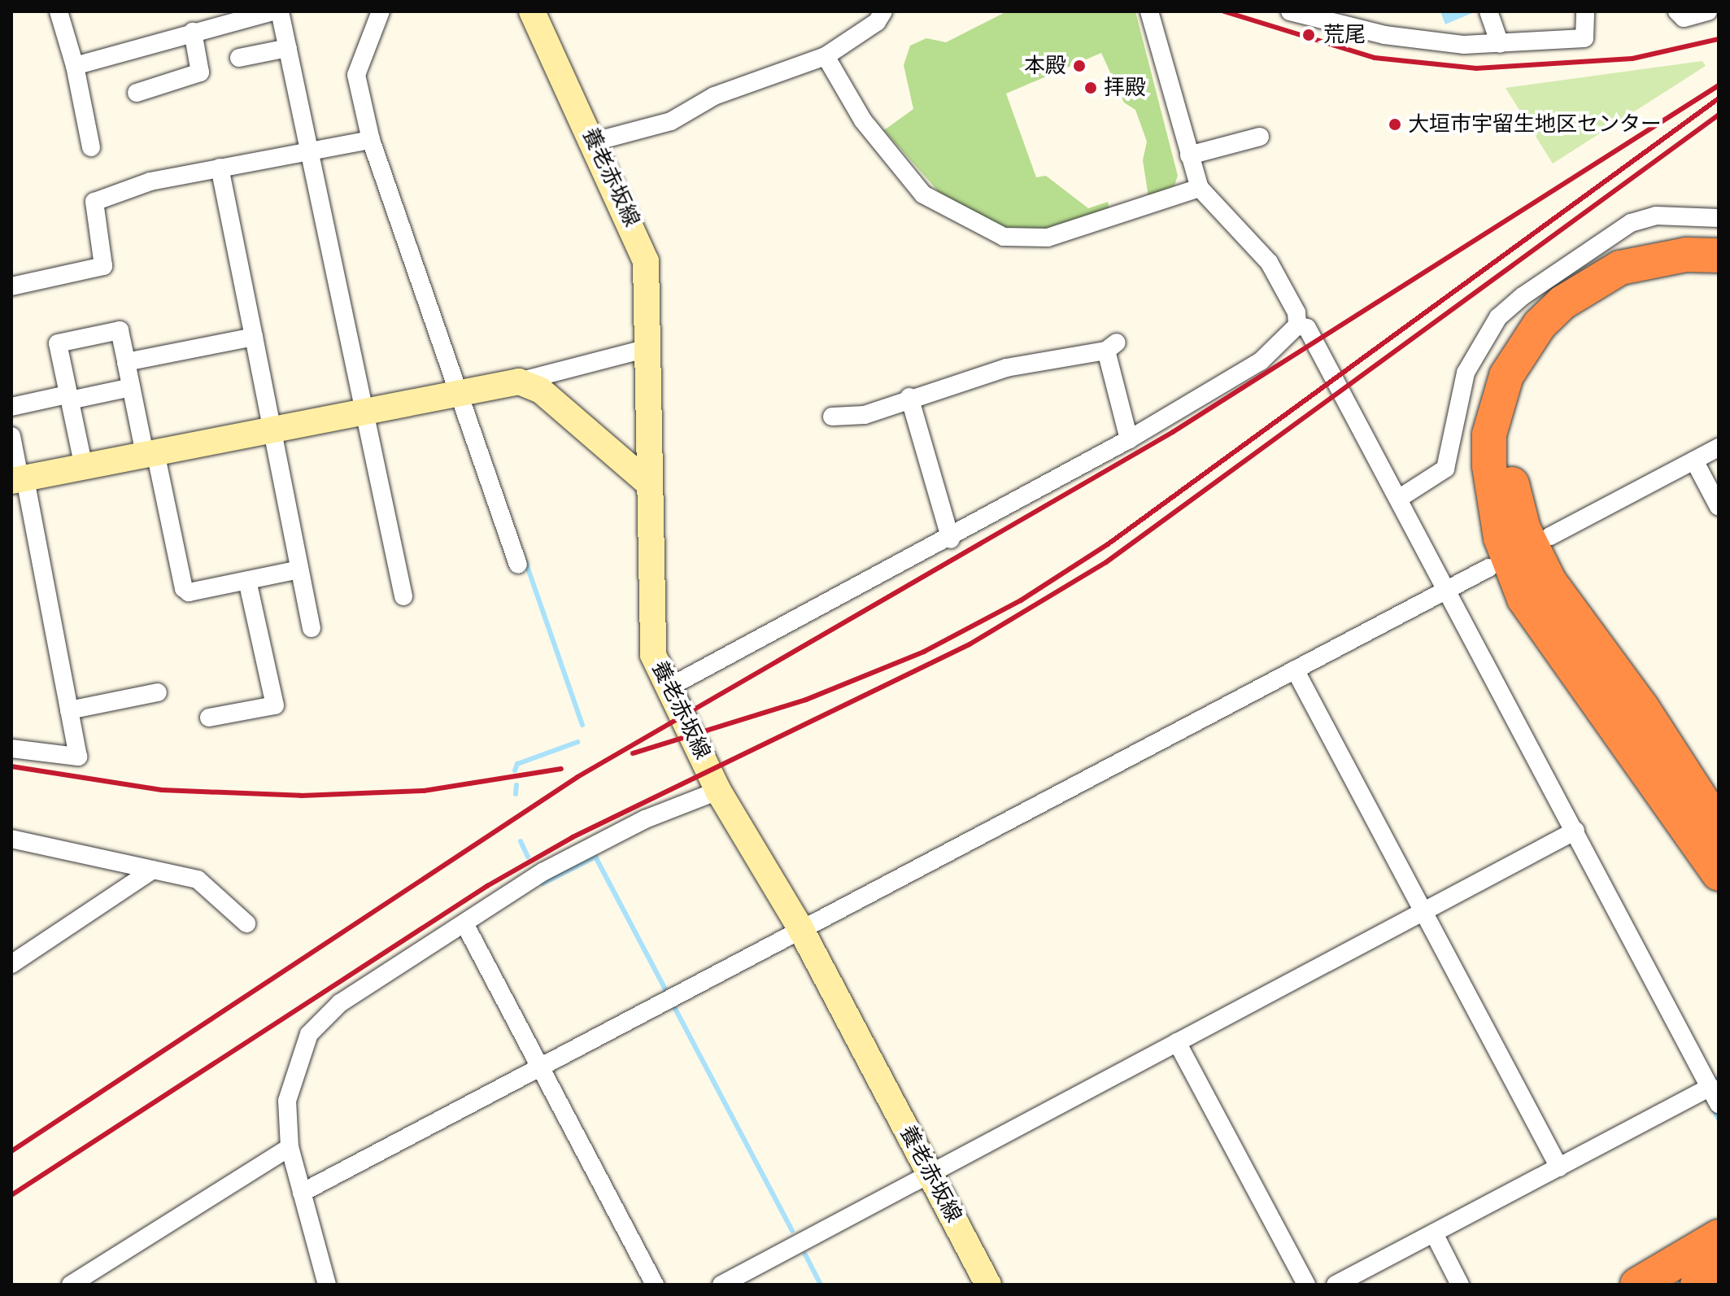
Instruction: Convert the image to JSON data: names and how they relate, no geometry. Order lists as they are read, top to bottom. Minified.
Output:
{"streets":{"main road":["養老赤坂線"]},"places":["荒尾","本殿","拝殿","大垣市宇留生地区センター"]}
